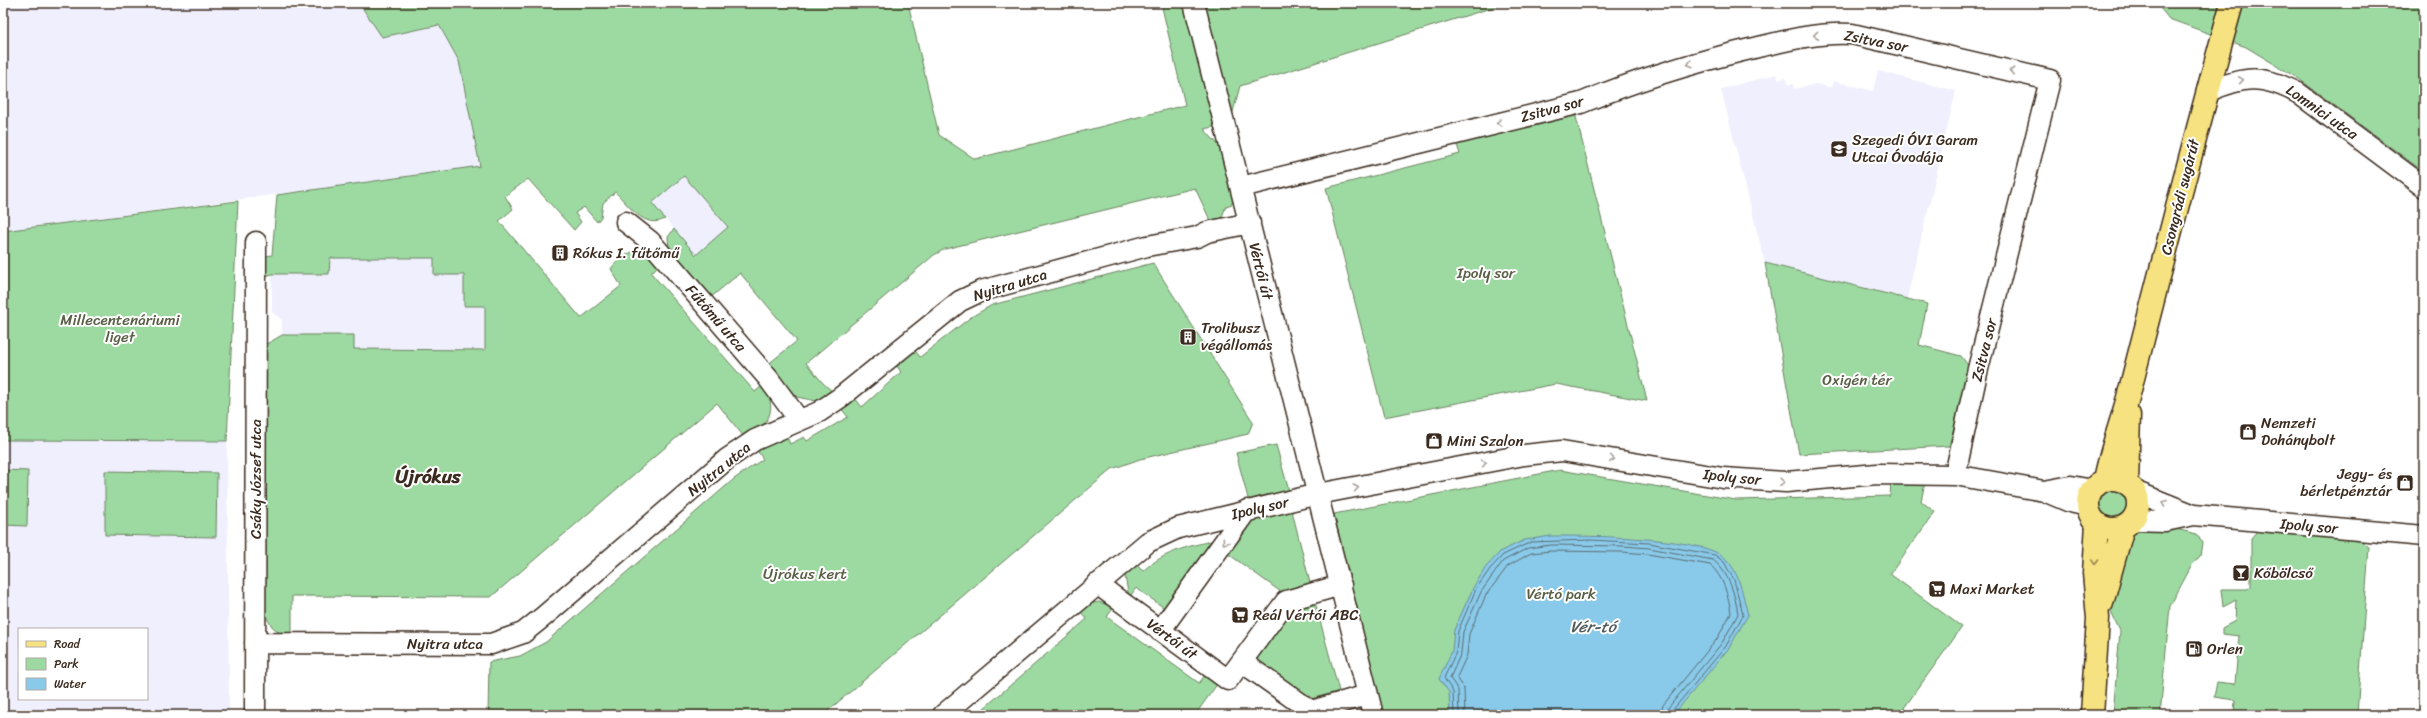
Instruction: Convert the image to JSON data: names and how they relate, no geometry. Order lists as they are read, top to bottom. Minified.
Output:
{"streets":{"main road":["Csongrádi sugárút"],"street":["Zsitva sor","Lomnici utca","Vértói út","Nyitra utca","Fűtőmű utca","Ipoly sor","Csáky József utca"]},"crossings":[["Zsitva sor","Vértói út"],["Zsitva sor","Ipoly sor"],["Lomnici utca","Csongrádi sugárút"],["Csongrádi sugárút","Ipoly sor"],["Vértói út","Nyitra utca"],["Vértói út","Ipoly sor"],["Nyitra utca","Fűtőmű utca"],["Nyitra utca","Csáky József utca"]],"one_way":["Lomnici utca","Ipoly sor"],"districts":["Újrókus"],"water":["Vér-tó"],"parks":["Ipoly sor","Millecentenáriumi liget","Oxigén tér","Újrókus kert","Vértó park"],"places":{"school or university":["Szegedi ÓVI Garam Utcai Óvodája"],"building":["Rókus I. fűtőmű","Trolibusz végállomás"],"shop":["Nemzeti Dohánybolt","Mini Szalon","Jegy- és bérletpénztár"],"bar":["Kőbölcső"],"supermarket":["Maxi Market","Reál Vértói ABC"],"fuel station":["Orlen"]},"legend":["Road","Park","Water"]}
